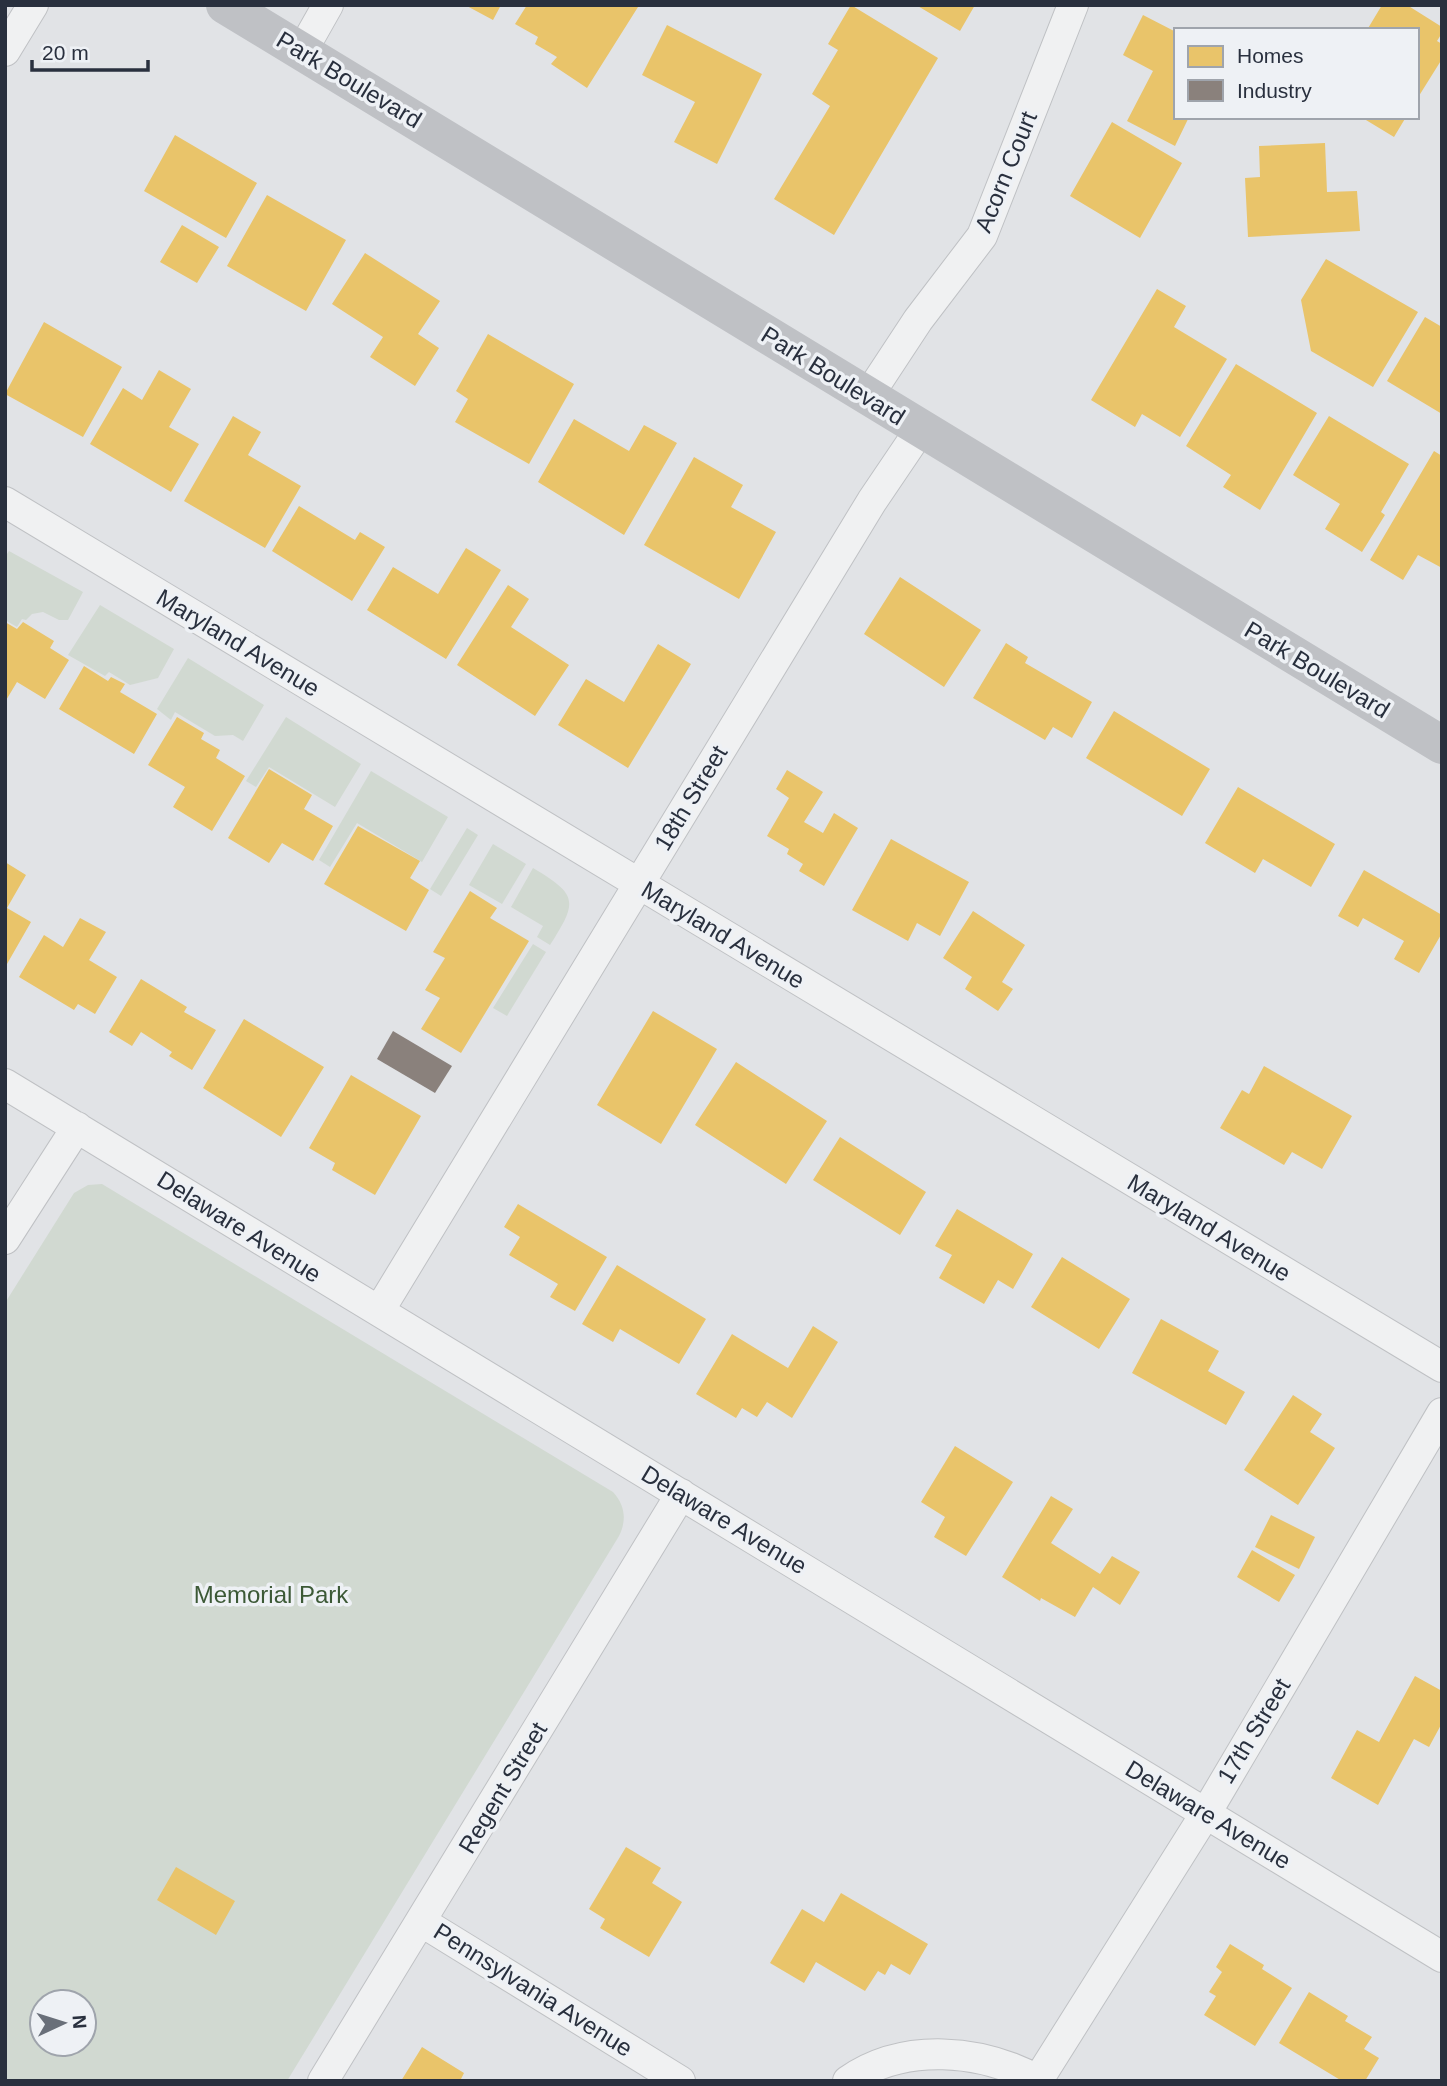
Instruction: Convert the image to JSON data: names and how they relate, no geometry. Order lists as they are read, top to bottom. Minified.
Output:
{"streets":{"street":["Park Boulevard","Acorn Court","Maryland Avenue","18th Street","Delaware Avenue","17th Street","Regent Street","Pennsylvania Avenue"]},"crossings":[["Park Boulevard","Acorn Court"],["Park Boulevard","18th Street"],["Maryland Avenue","18th Street"],["18th Street","Delaware Avenue"],["Delaware Avenue","17th Street"],["Delaware Avenue","Regent Street"],["Regent Street","Pennsylvania Avenue"]],"parks":["Memorial Park"],"legend":["Homes","Industry"],"scale_bar":"20 m","north":"right"}
